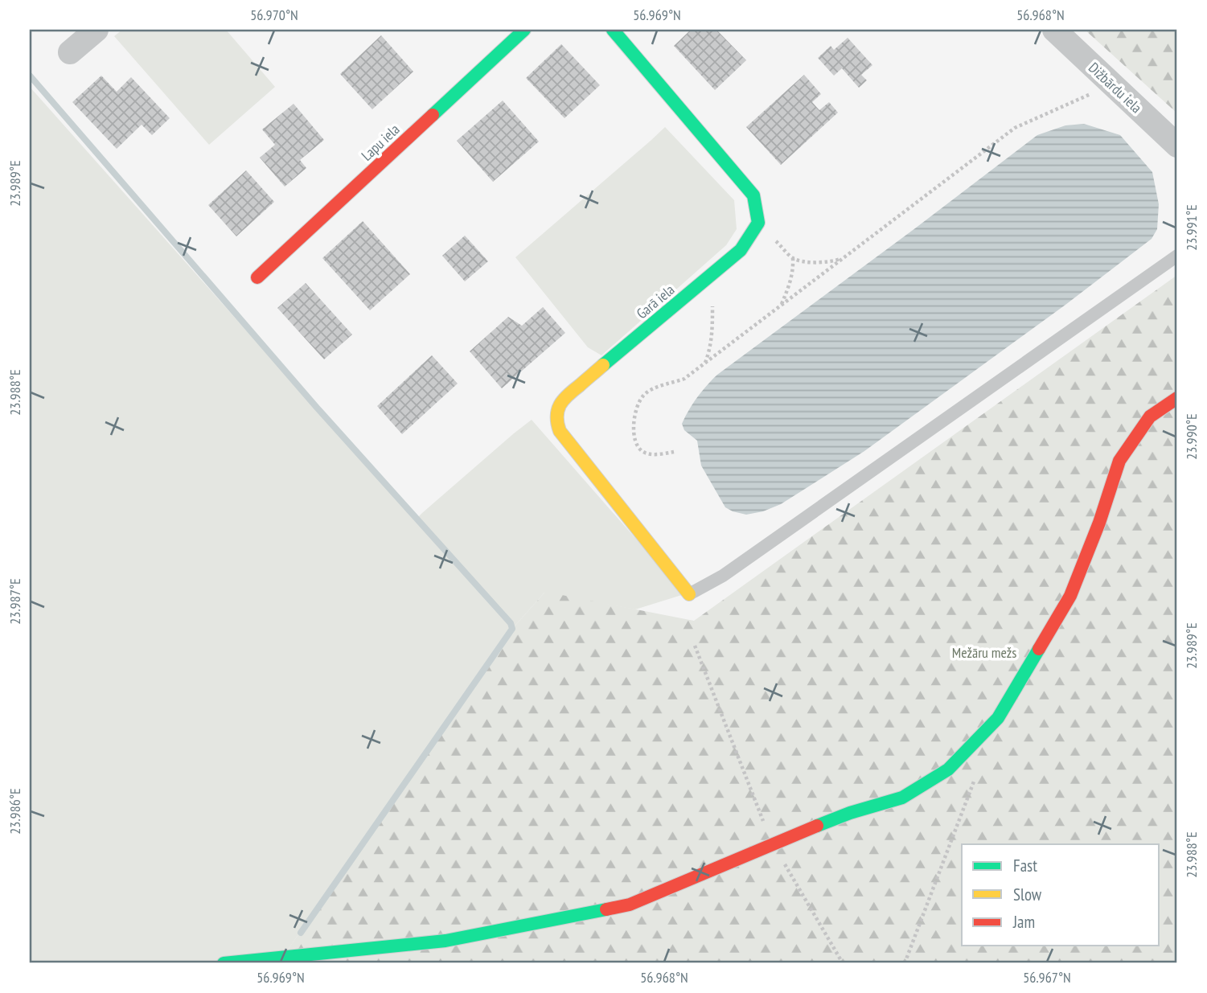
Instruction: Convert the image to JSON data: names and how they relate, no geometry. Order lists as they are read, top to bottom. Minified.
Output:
{"streets":{"street":["Dižbārdu iela","Lapu iela","Garā iela"]},"parks":["Mežāru mežs"],"legend":["Fast","Slow","Jam"],"coordinates":["56.970°N","56.969°N","56.968°N","23.989°E","23.991°E","23.988°E","23.990°E","23.987°E","23.986°E","56.967°N"]}
